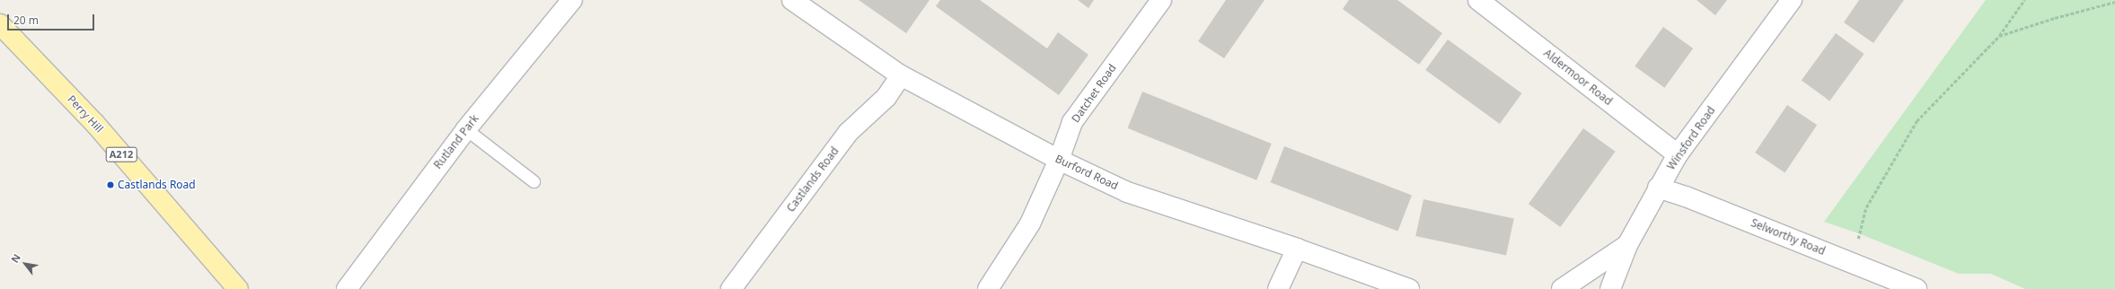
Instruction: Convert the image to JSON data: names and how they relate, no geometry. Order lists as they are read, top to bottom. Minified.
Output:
{"streets":{"main road":["Perry Hill","A212"],"street":["Aldermoor Road","Datchet Road","Winsford Road","Rutland Park","Burford Road","Castlands Road","Selworthy Road"]},"crossings":[["Aldermoor Road","Winsford Road"],["Datchet Road","Burford Road"],["Winsford Road","Selworthy Road"],["Burford Road","Castlands Road"]],"places":["Castlands Road"],"scale_bar":"20 m","north":"top left"}
